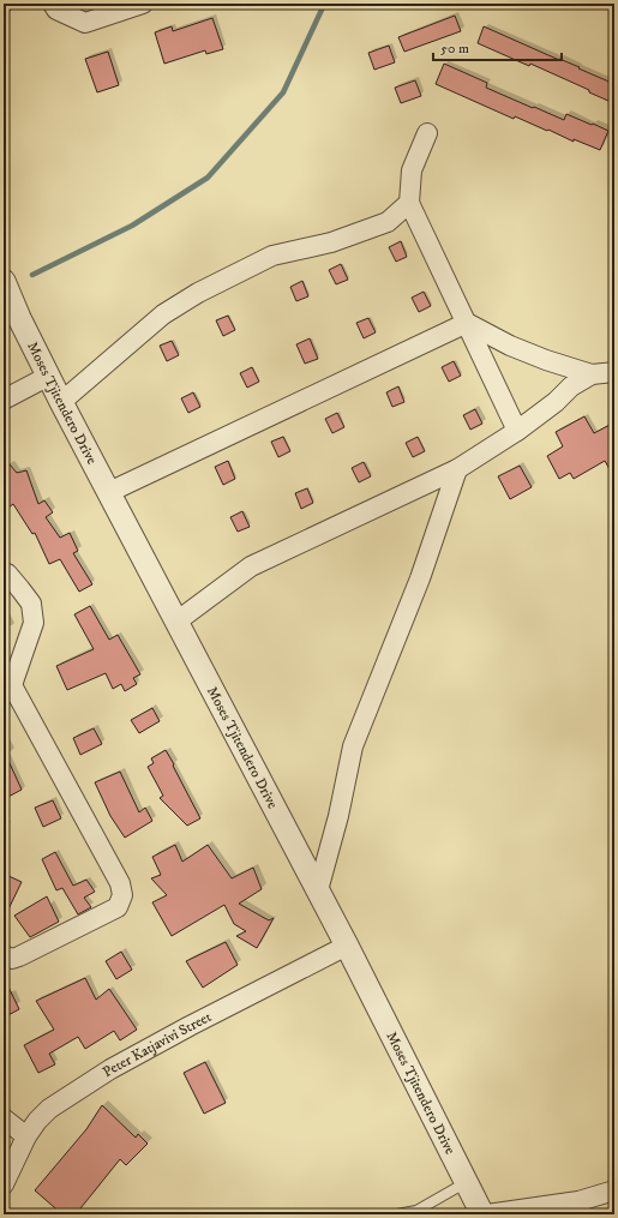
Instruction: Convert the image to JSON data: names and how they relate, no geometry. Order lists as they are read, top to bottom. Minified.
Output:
{"streets":{"street":["Moses Tjitendero Drive","Peter Katjavivi Street"]},"crossings":[["Moses Tjitendero Drive","Peter Katjavivi Street"]],"scale_bar":"50 m"}
